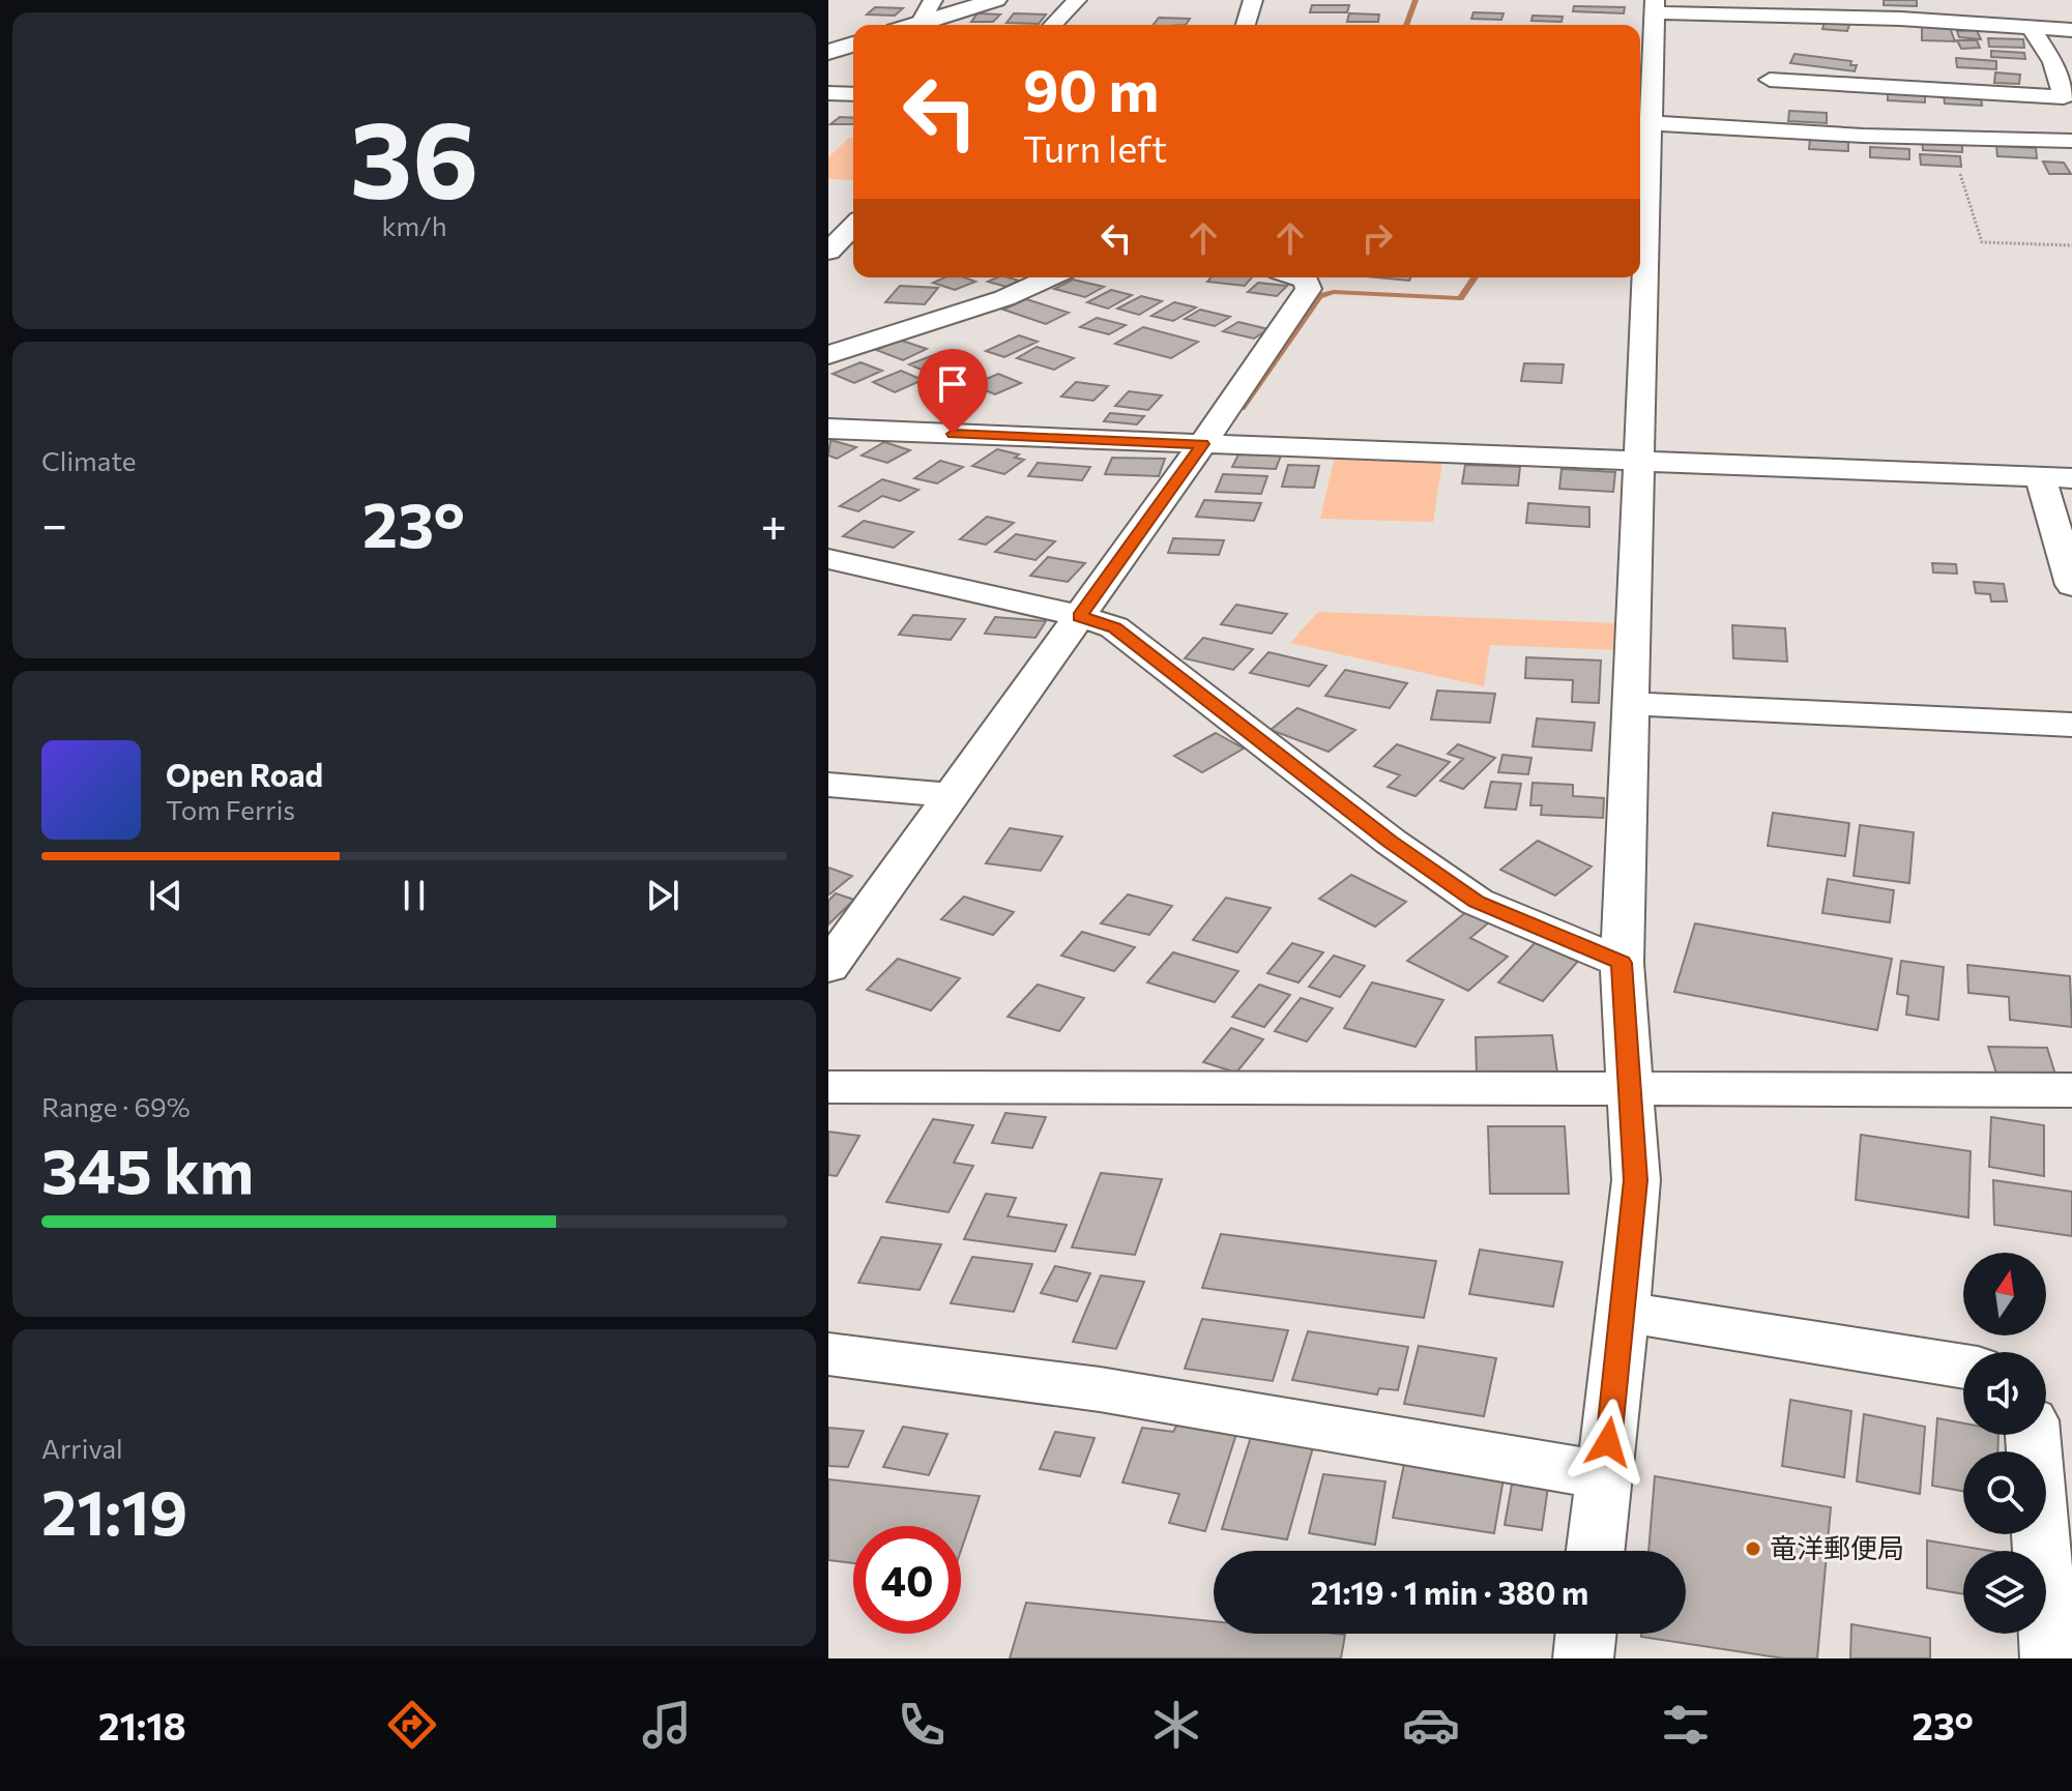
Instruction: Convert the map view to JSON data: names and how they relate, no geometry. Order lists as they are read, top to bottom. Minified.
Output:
{"places":["竜洋郵便局"],"north":"top","page":{"tile":[["36","km/h"],"Climate",["Range · 69%","345 km"],["Arrival","21:19"]],"turn":["90 m","Turn left"],"heat":["−","23°","+"],"song":["Open Road","Tom Ferris"],"limit":"40","trip":"21:19 · 1 min · 380 m","tabs":["21:18","23°"]}}
